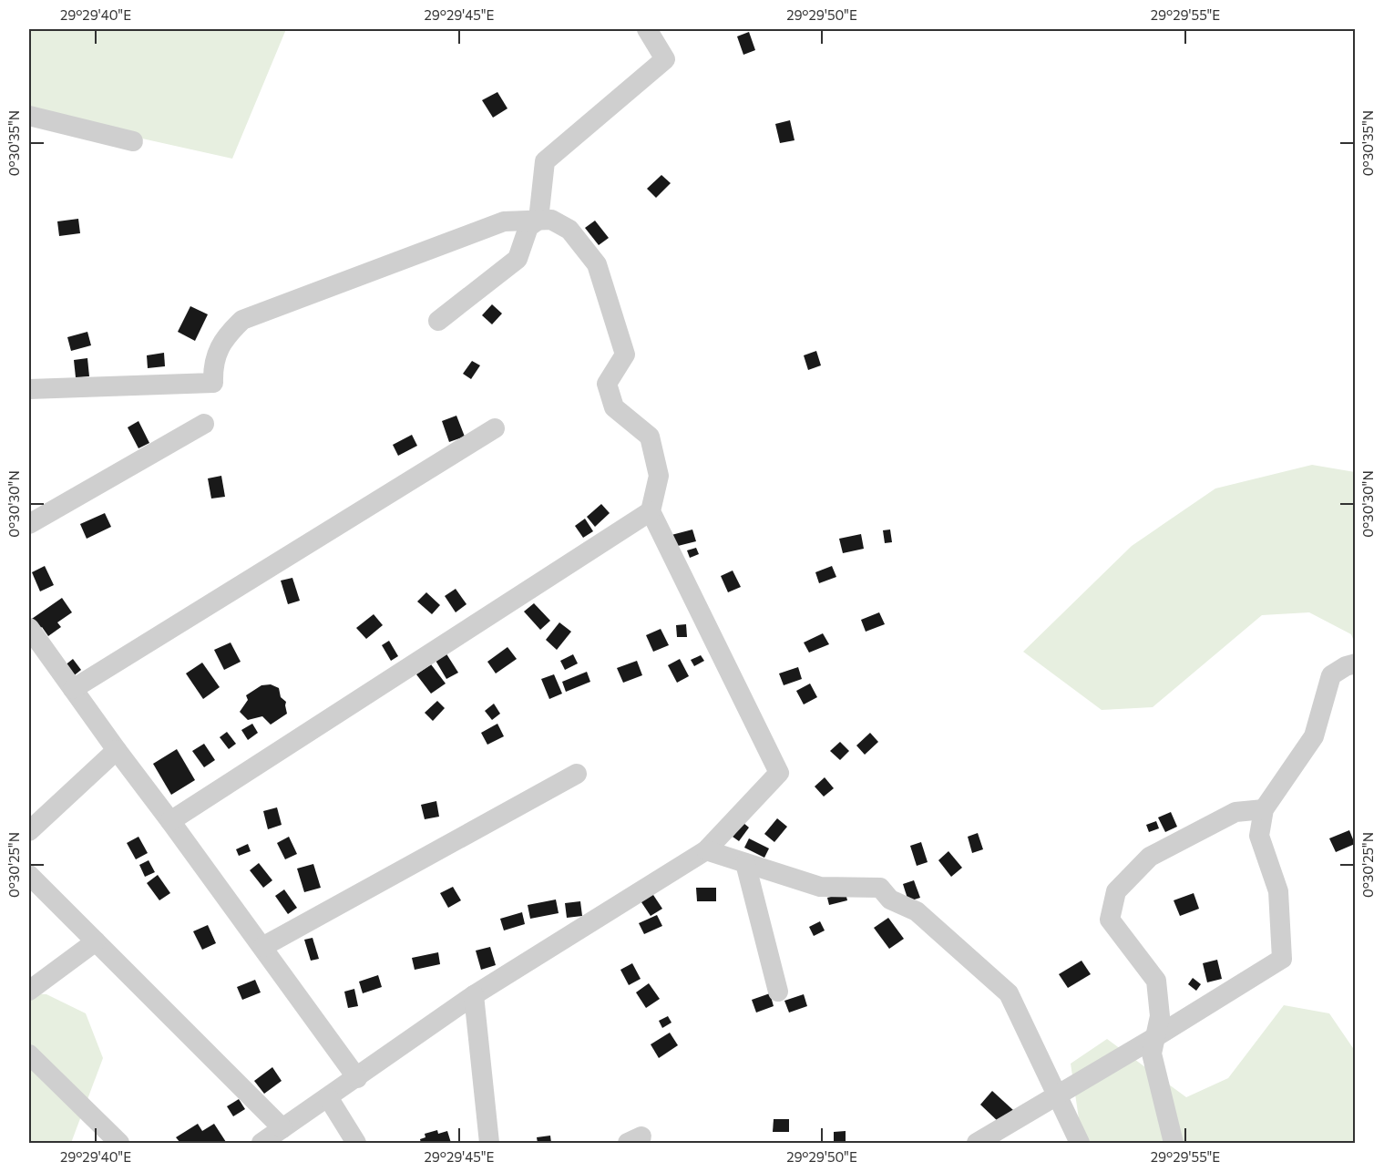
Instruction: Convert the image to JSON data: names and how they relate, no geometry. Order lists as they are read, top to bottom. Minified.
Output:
{"coordinates":["29°29'40\"E","29°29'45\"E","29°29'50\"E","29°29'55\"E","0°30'35\"N","0°30'30\"N","0°30'25\"N"]}
